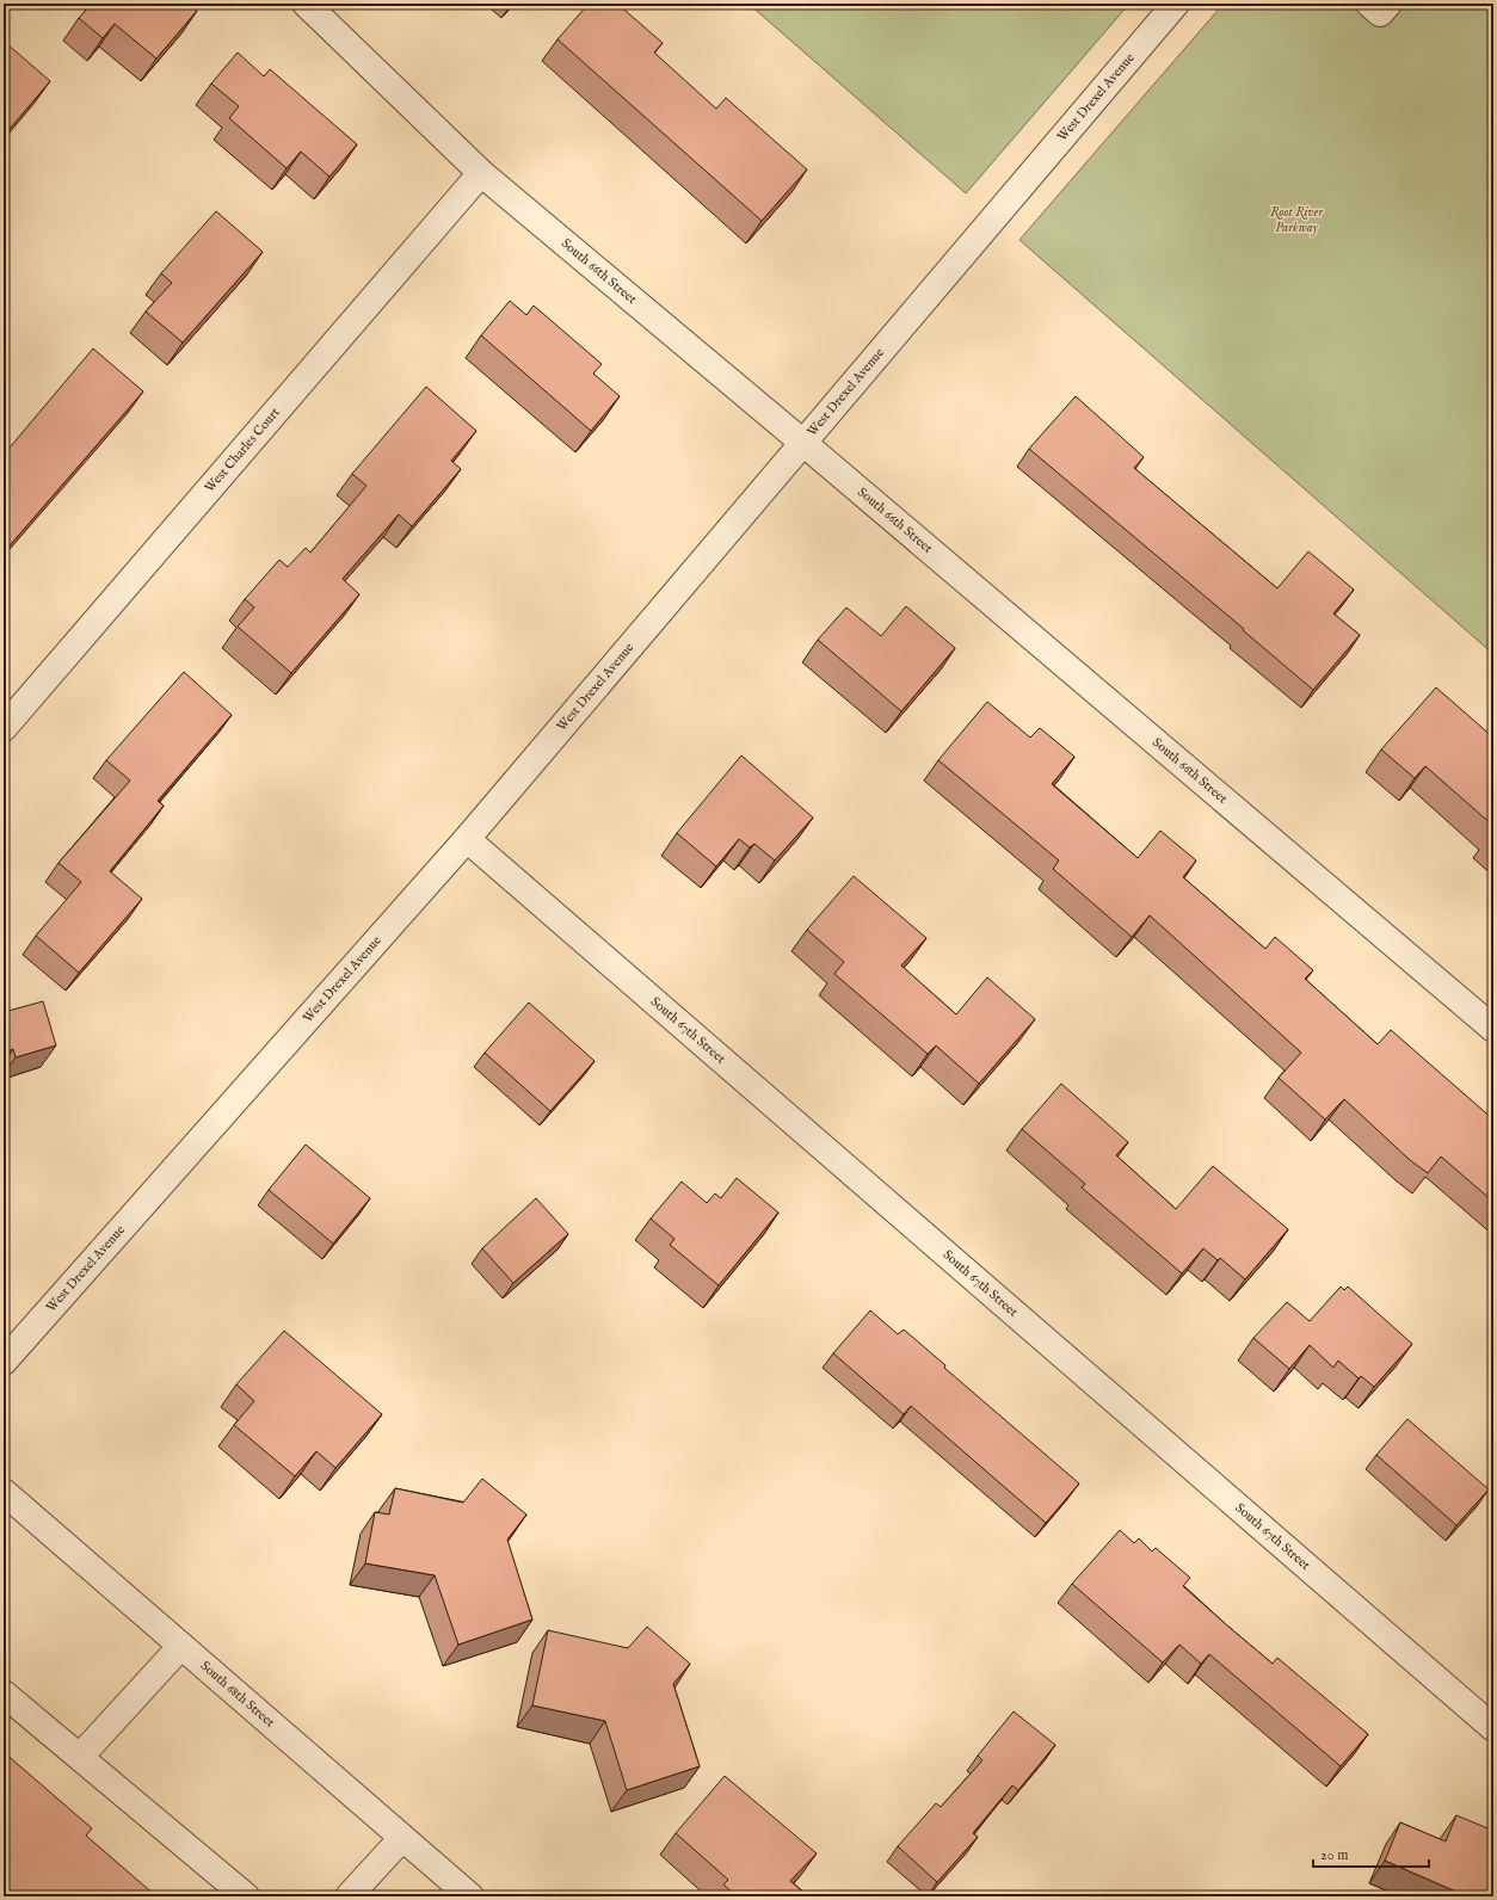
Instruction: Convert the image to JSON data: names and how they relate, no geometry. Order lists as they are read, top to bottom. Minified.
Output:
{"streets":{"street":["West Drexel Avenue","South 66th Street","West Charles Court","South 67th Street","South 68th Street"]},"crossings":[["West Drexel Avenue","South 66th Street"],["West Drexel Avenue","South 67th Street"],["South 66th Street","West Charles Court"]],"parks":["Root River Parkway"],"scale_bar":"20 m"}
